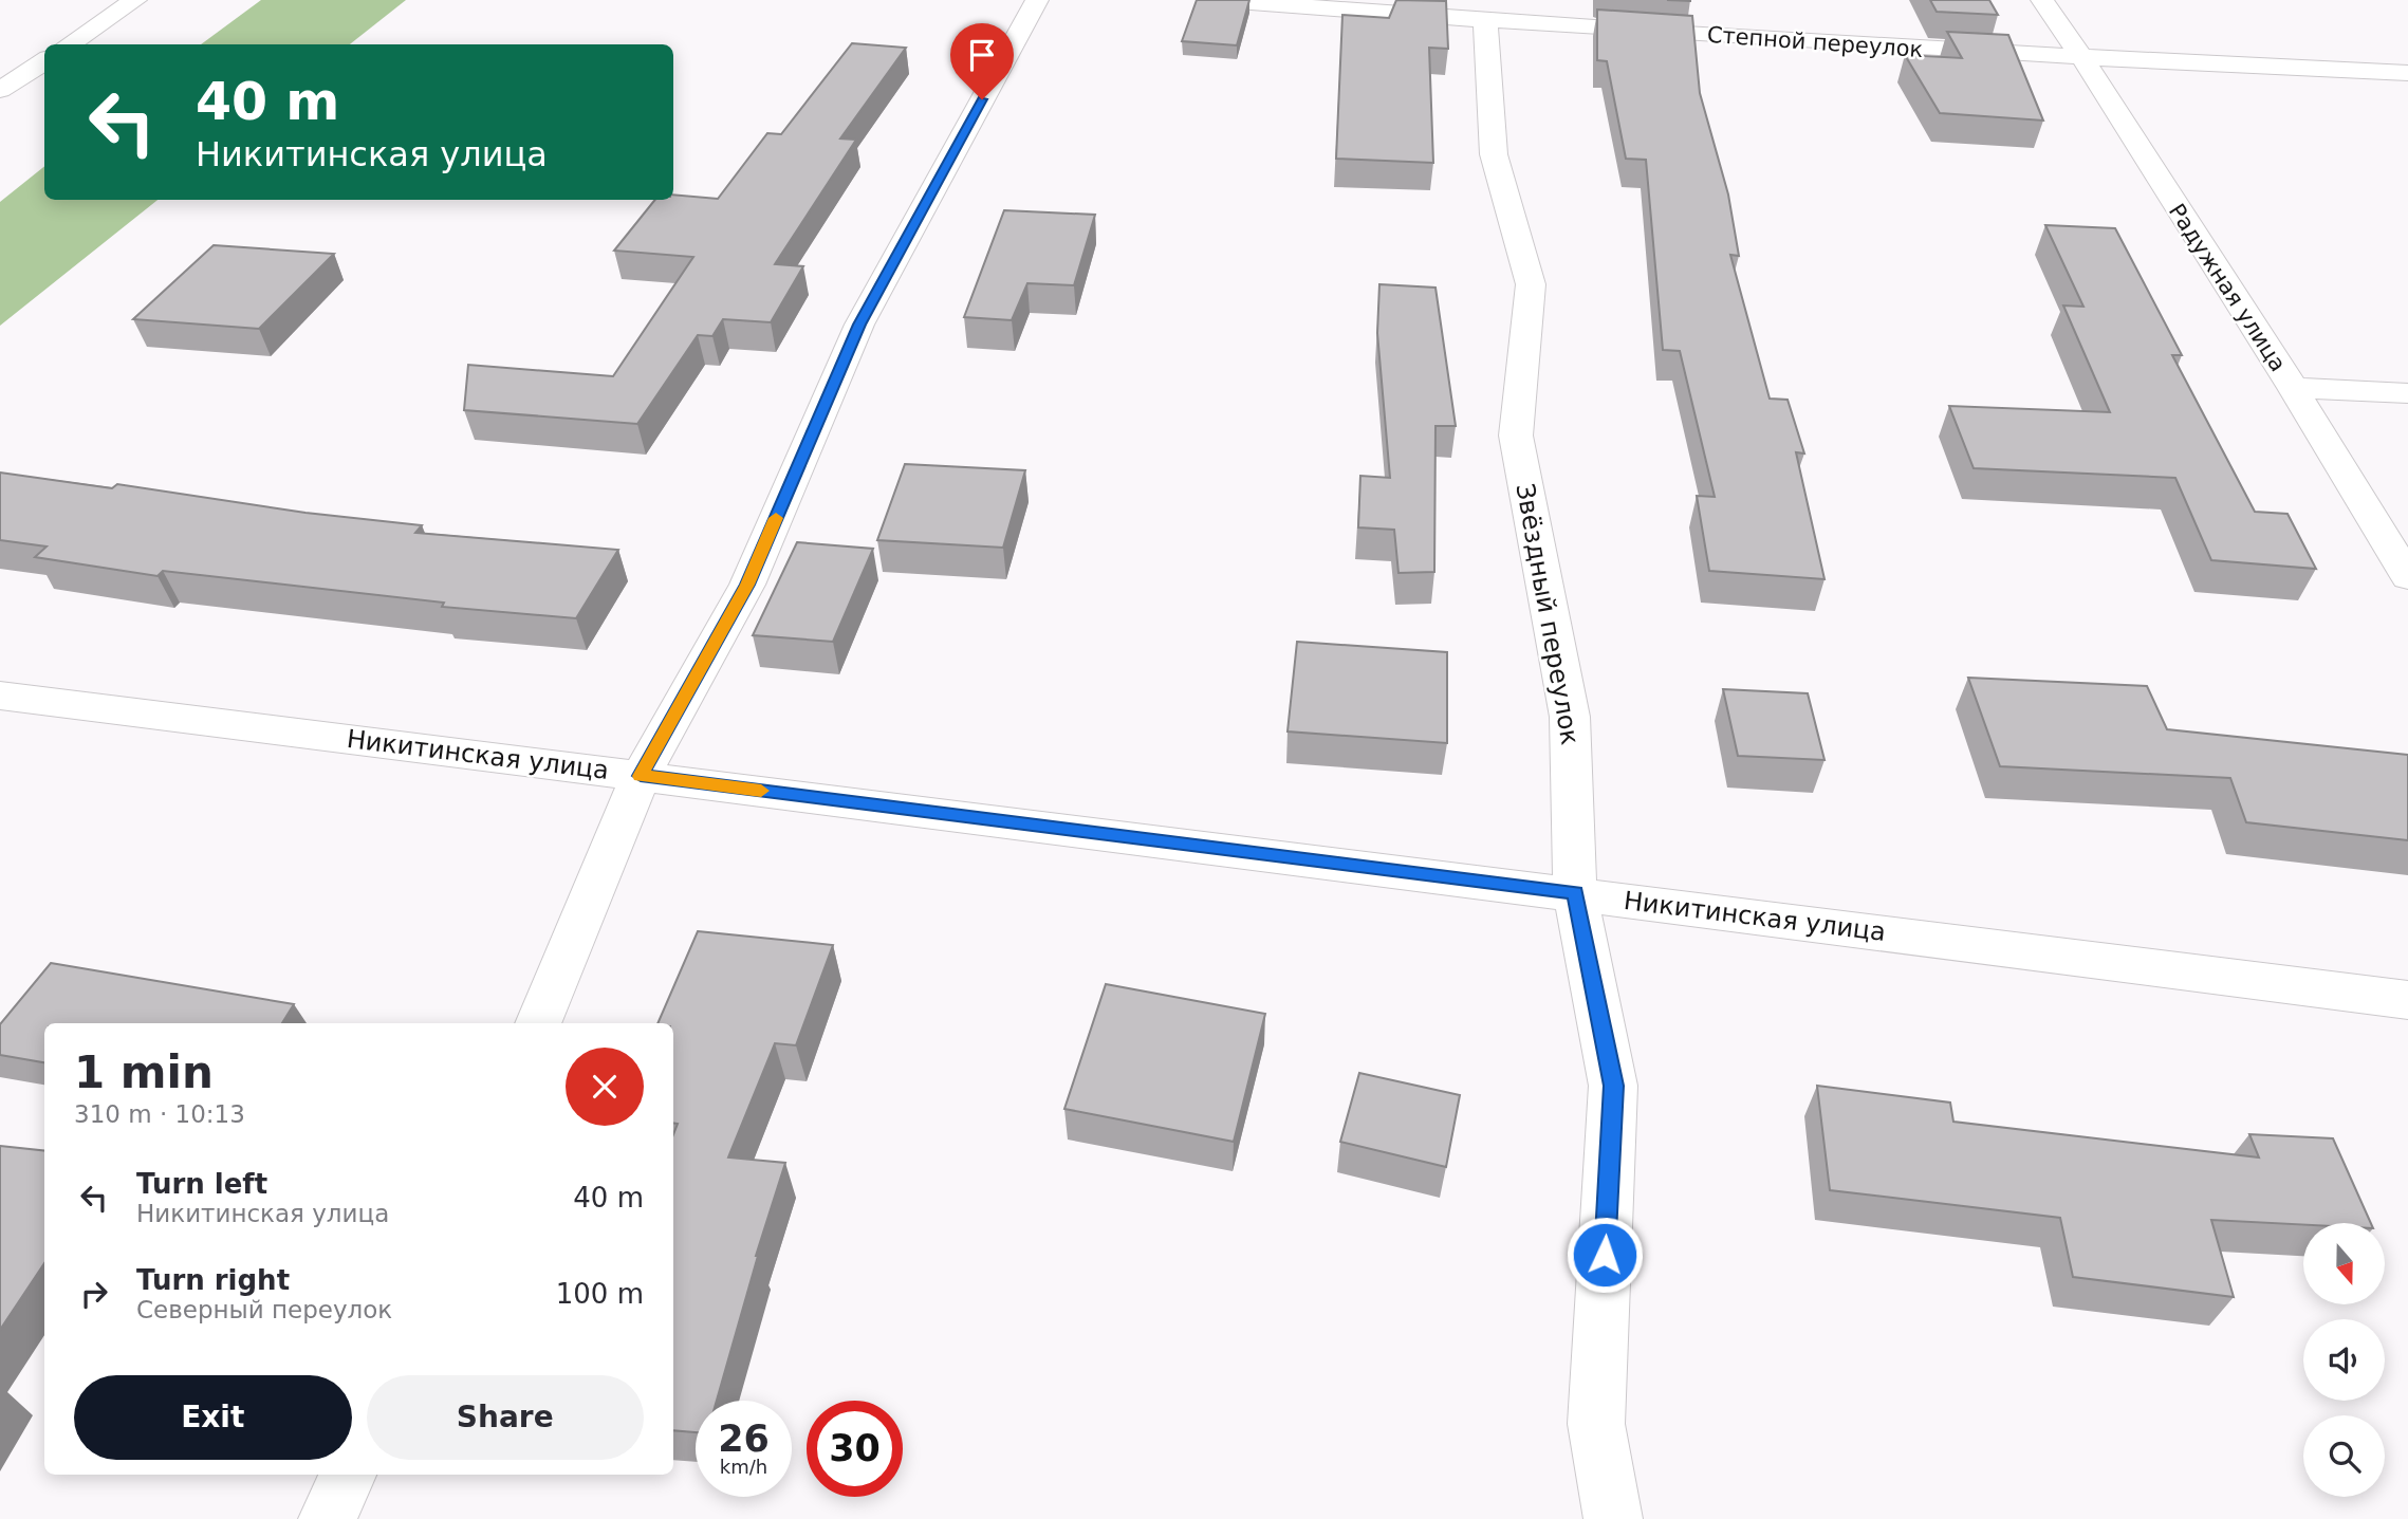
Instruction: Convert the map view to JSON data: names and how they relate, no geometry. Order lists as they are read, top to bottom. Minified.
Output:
{"streets":{"street":["Степной переулок","Радужная улица","Звёздный переулок","Никитинская улица"]},"crossings":[["Степной переулок","Радужная улица"],["Степной переулок","Звёздный переулок"],["Звёздный переулок","Никитинская улица"]],"north":"bottom","page":{"turn":["40 m","Никитинская улица"],"heading":["1 min","310 m · 10:13"],"list":[{"name":"Turn left","note":"Никитинская улица","value":"40 m"},{"name":"Turn right","note":"Северный переулок","value":"100 m"}],"buttons":["Exit","Share"],"speed":"26 km/h","limit":"30"}}
